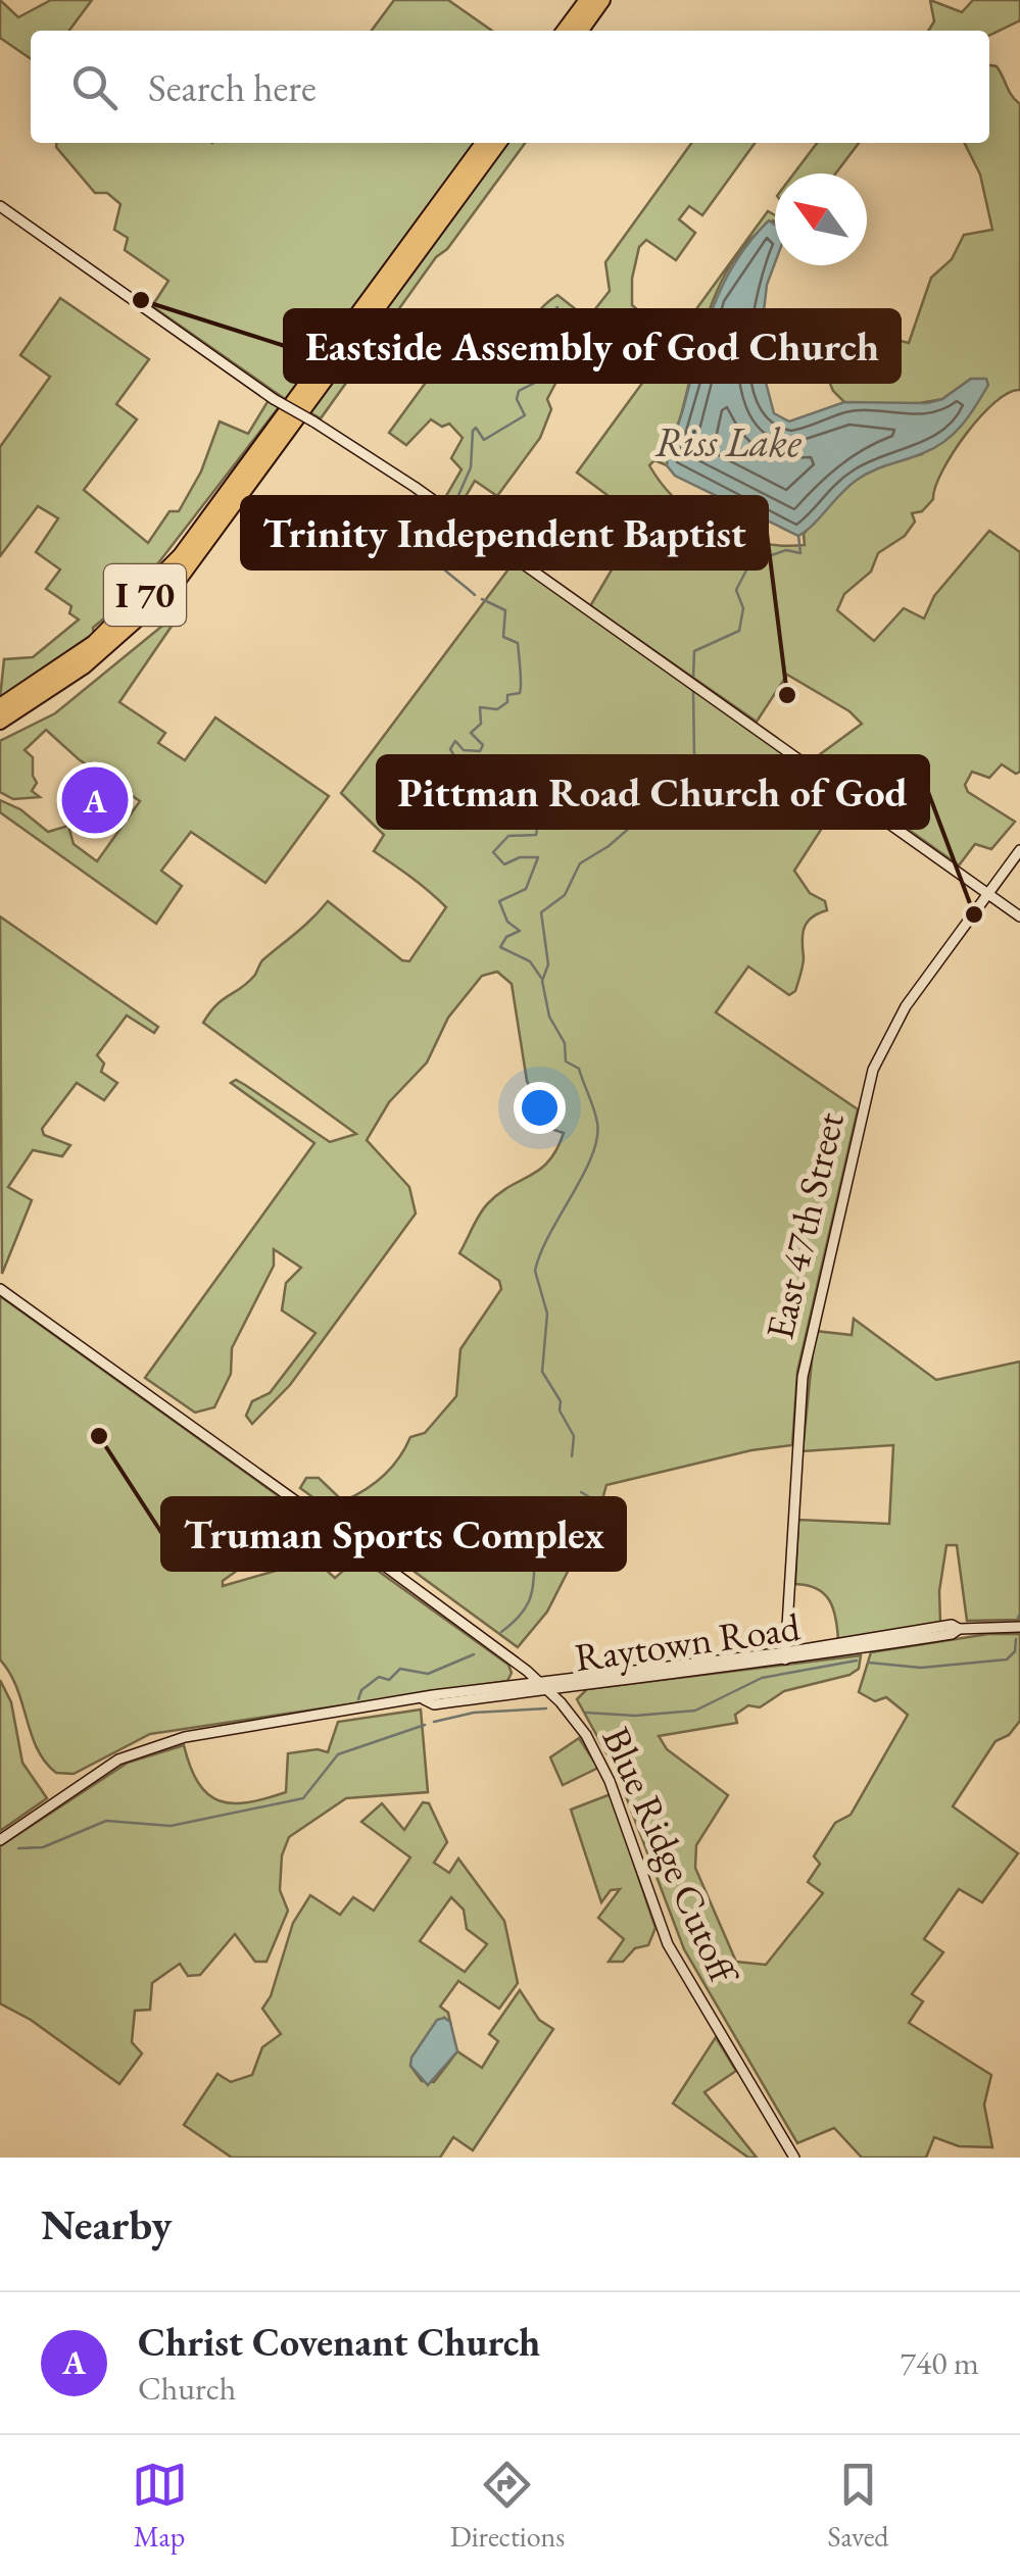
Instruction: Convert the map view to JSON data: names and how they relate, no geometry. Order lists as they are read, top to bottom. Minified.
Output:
{"streets":{"highway":["I 70"],"main road":["East 47th Street","Raytown Road","Blue Ridge Cutoff"]},"crossings":[["East 47th Street","Raytown Road"],["Raytown Road","Blue Ridge Cutoff"]],"water":["Riss Lake"],"places":["Eastside Assembly of God Church","Trinity Independent Baptist","Pittman Road Church of God","Truman Sports Complex"],"north":"top left","page":{"search":"Search here","pins":"A","heading":"Nearby","list":[{"mark":"A","name":"Christ Covenant Church","note":"Church","value":"740 m"}],"nav":["Map","Directions","Saved"]}}
